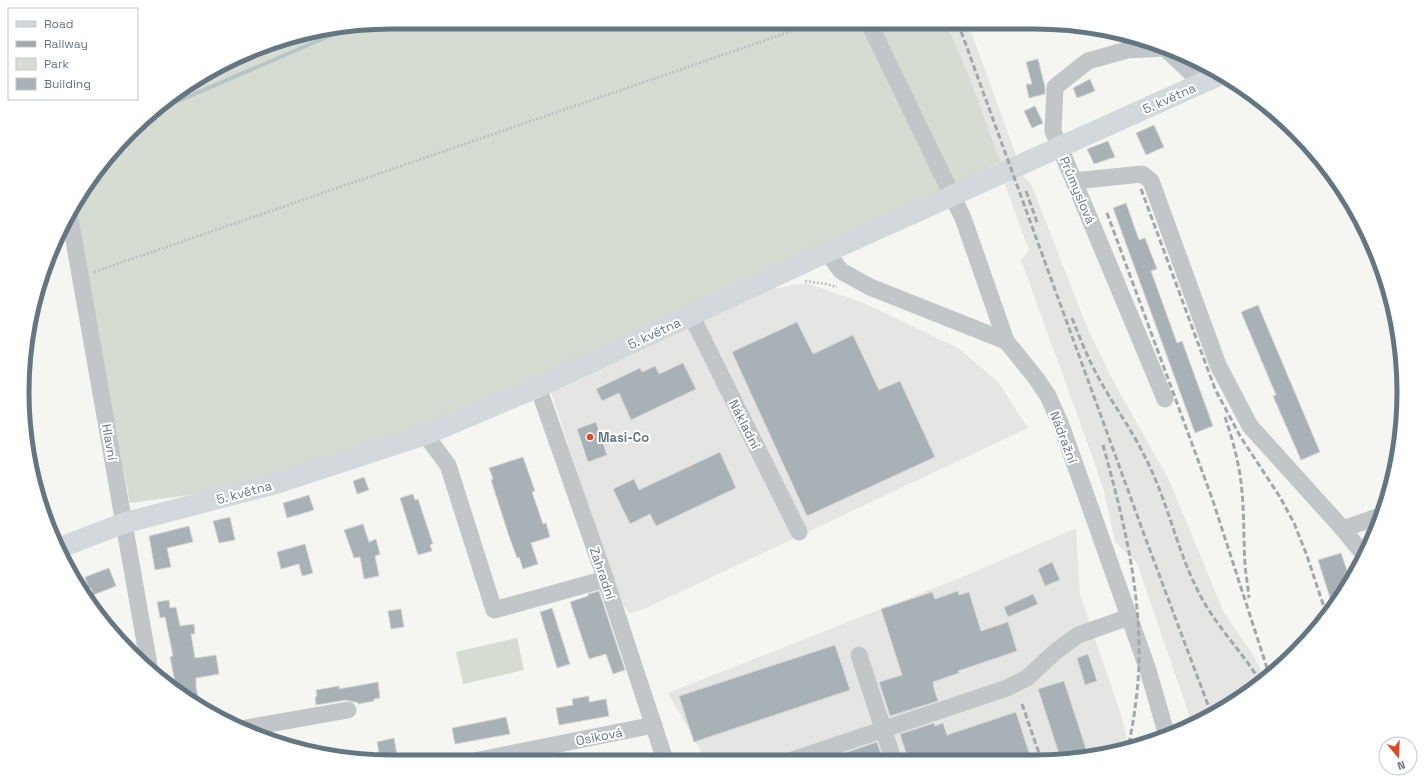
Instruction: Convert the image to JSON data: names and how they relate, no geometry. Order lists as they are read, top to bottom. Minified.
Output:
{"streets":{"main road":["5. května"],"street":["Průmyslová","Nákladní","Nádražní","Hlavní","Zahradní","Osiková"]},"crossings":[["5. května","Nákladní"],["5. května","Nádražní"],["5. května","Hlavní"],["5. května","Zahradní"],["Zahradní","Osiková"]],"places":["Masi-Co"],"legend":["Road","Railway","Park","Building"],"north":"bottom"}
